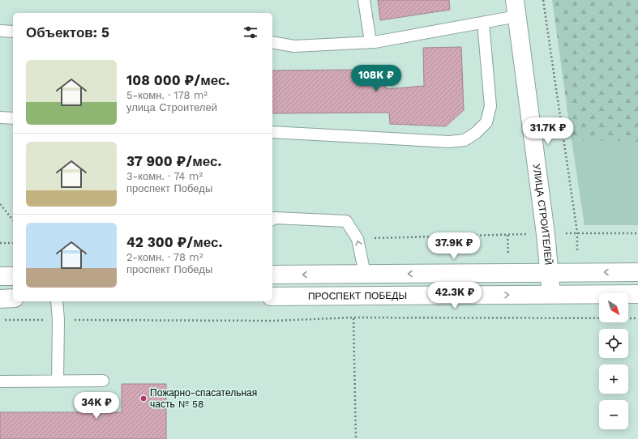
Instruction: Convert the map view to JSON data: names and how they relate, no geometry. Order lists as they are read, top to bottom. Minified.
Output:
{"streets":{"main road":["УЛИЦА СТРОИТЕЛЕЙ","ПРОСПЕКТ ПОБЕДЫ"]},"crossings":[["УЛИЦА СТРОИТЕЛЕЙ","ПРОСПЕКТ ПОБЕДЫ"]],"places":["Пожарно-спасательная часть № 58"],"north":"bottom right","page":{"heading":"Объектов: 5","list":[{"name":"108 000 ₽/мес.","note":"5-комн. · 178 m² · улица Строителей"},{"name":"37 900 ₽/мес.","note":"3-комн. · 74 m² · проспект Победы"},{"name":"42 300 ₽/мес.","note":"2-комн. · 78 m² · проспект Победы"}],"price":["108K ₽","31.7K ₽","37.9K ₽","42.3K ₽","34K ₽"],"map_buttons":["+","−"]}}
